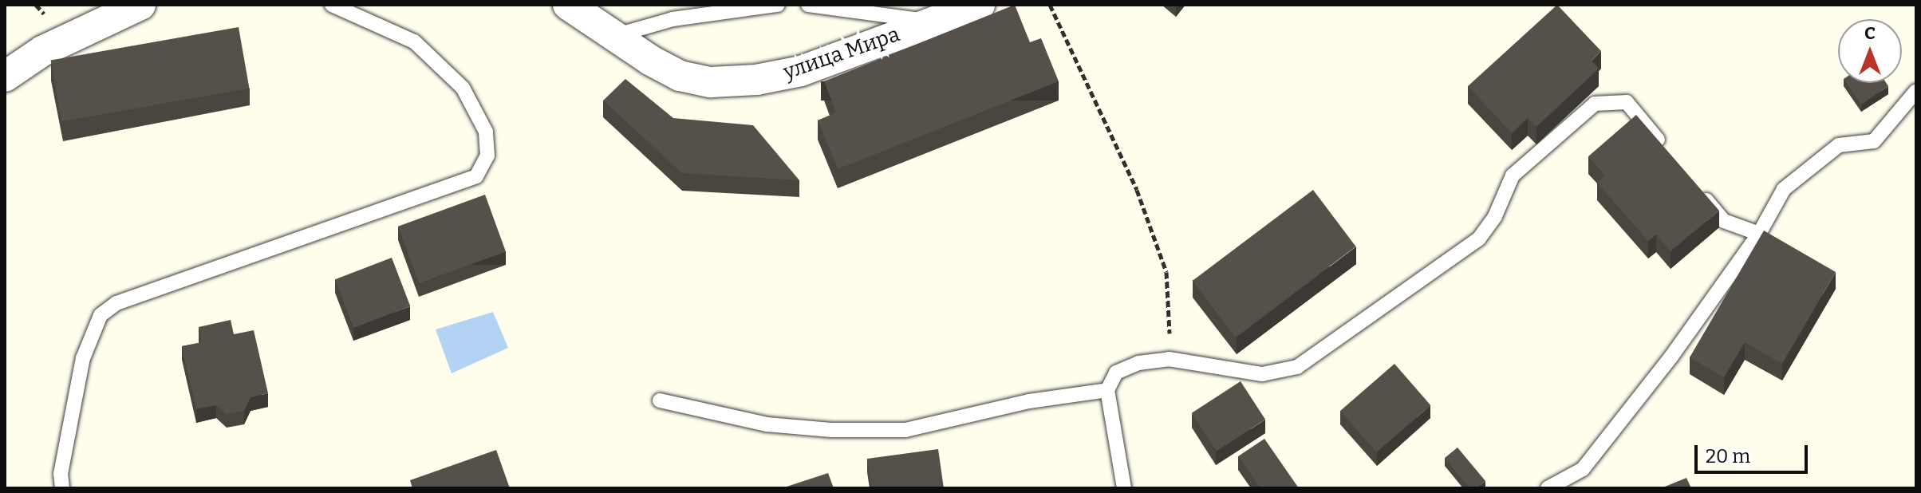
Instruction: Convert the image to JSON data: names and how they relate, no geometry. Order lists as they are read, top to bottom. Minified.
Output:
{"streets":{"street":["улица Мира"]},"scale_bar":"20 m","north":"top"}
